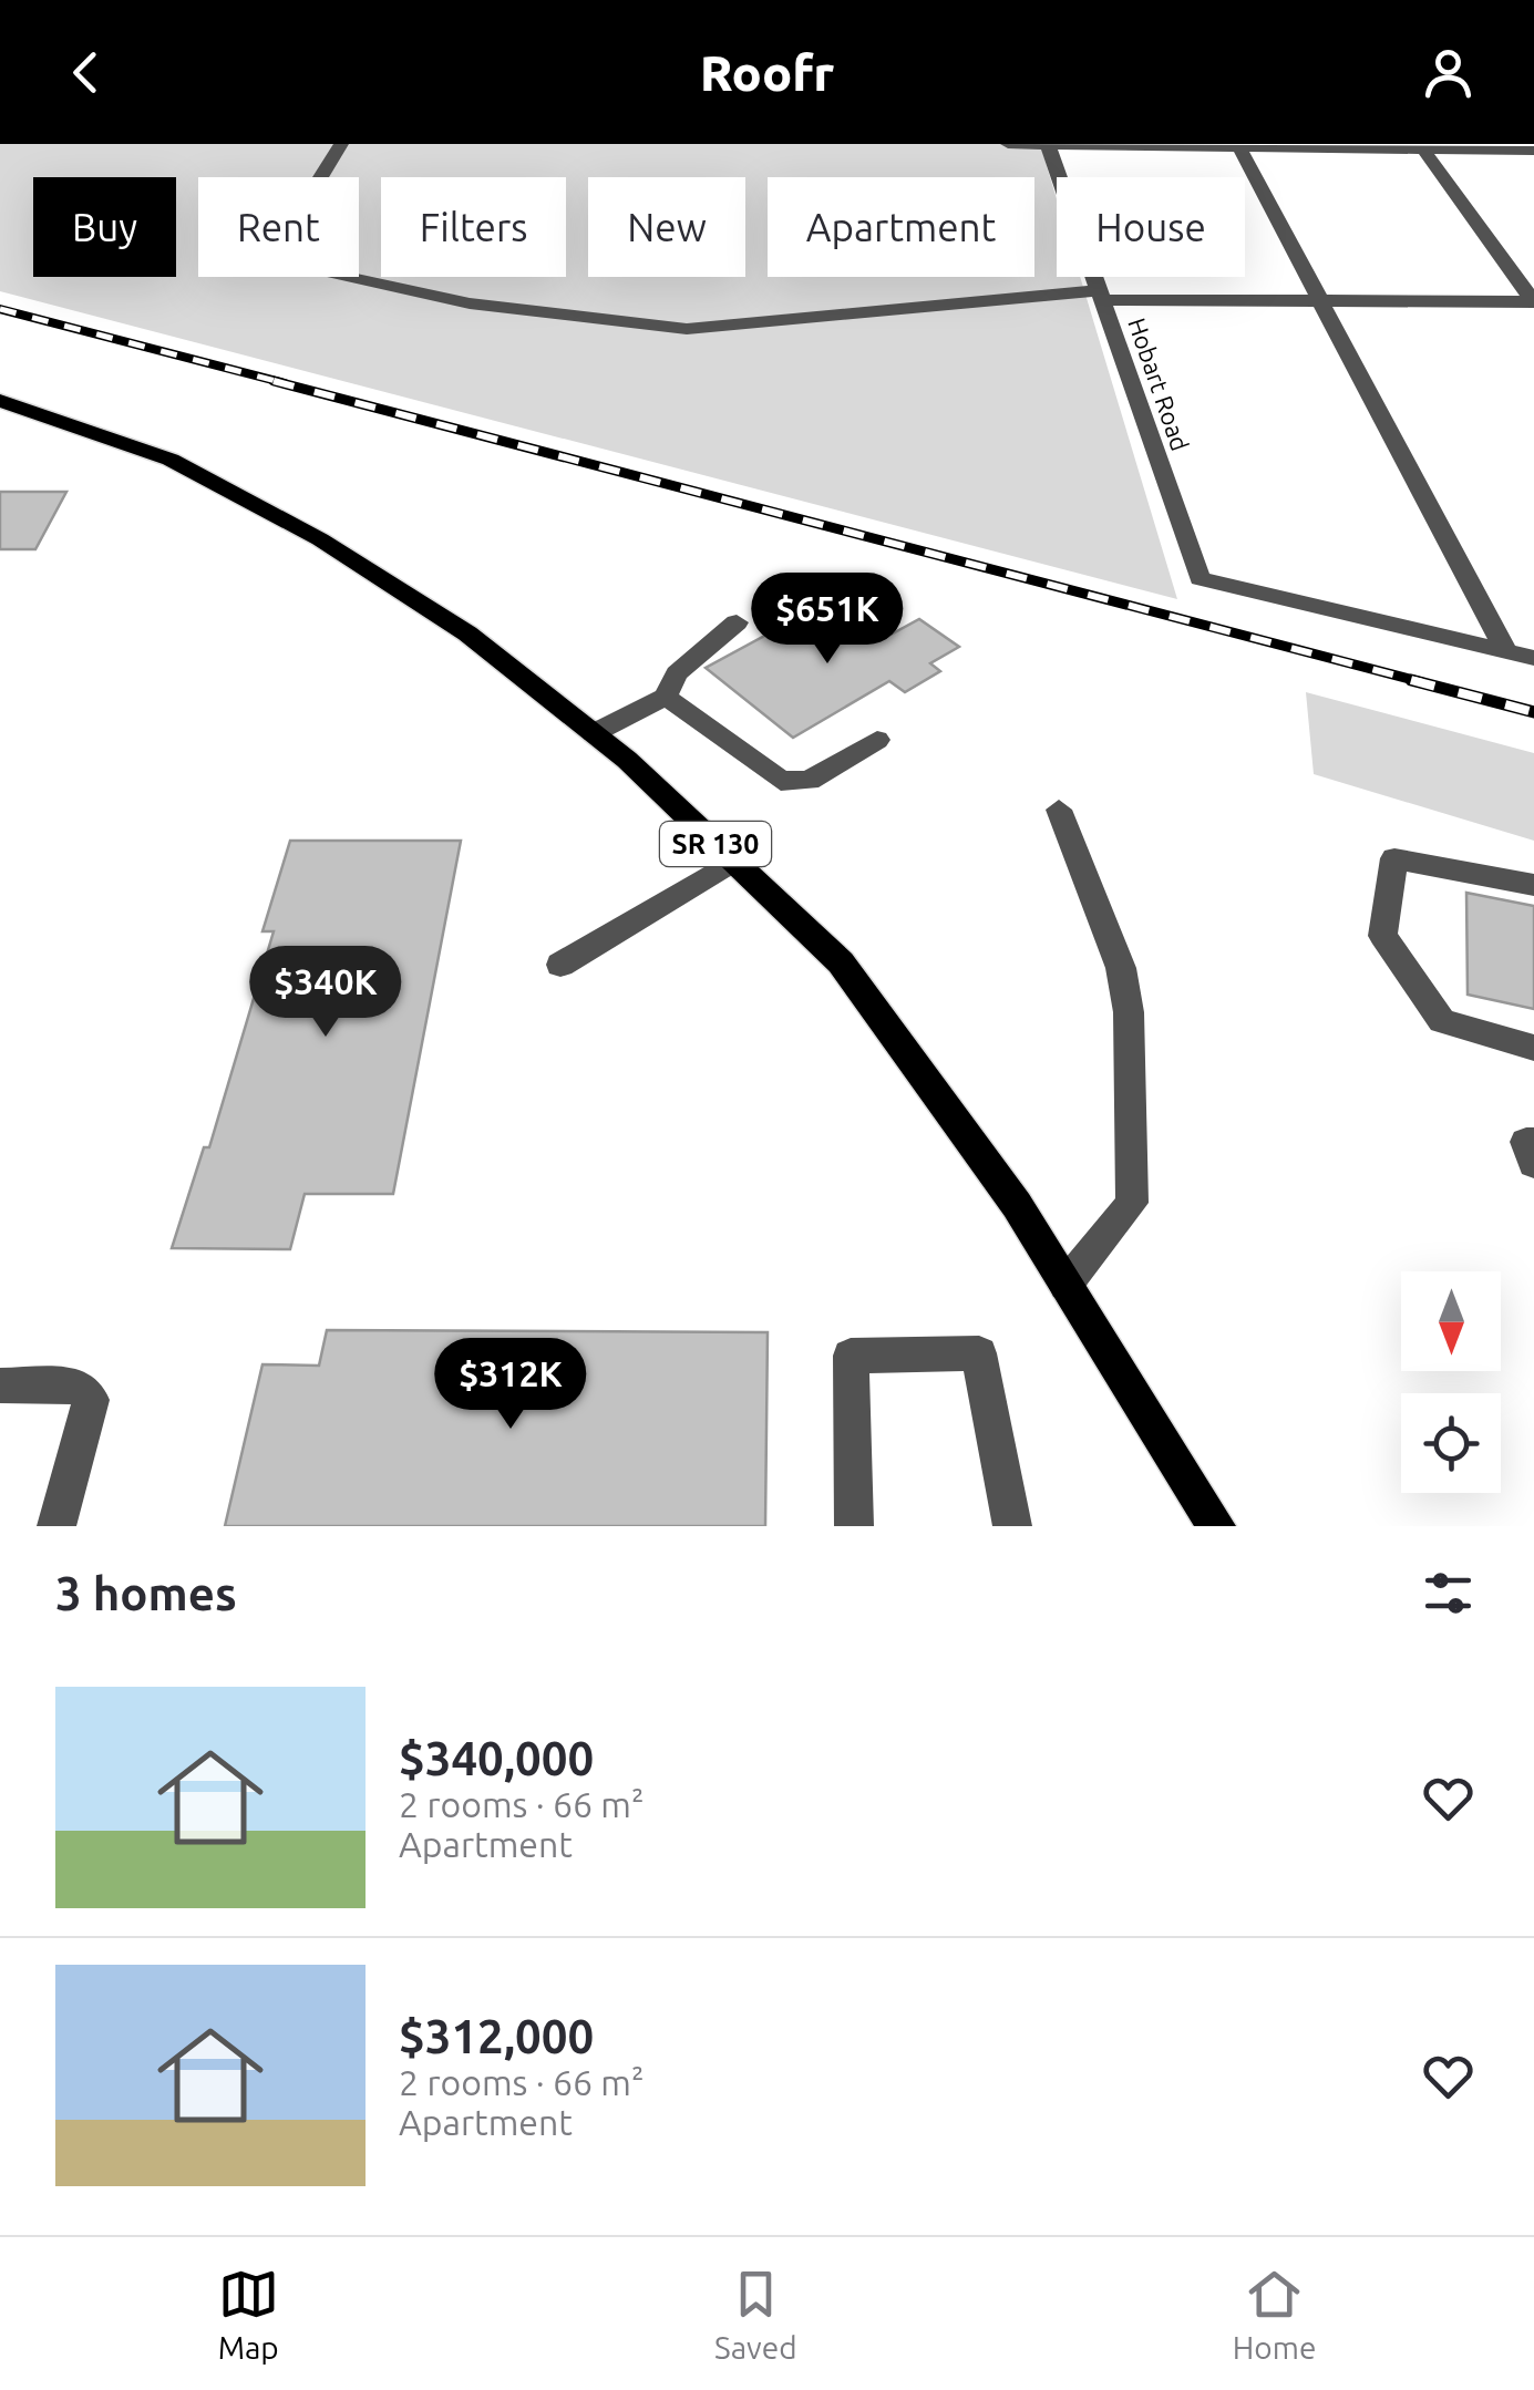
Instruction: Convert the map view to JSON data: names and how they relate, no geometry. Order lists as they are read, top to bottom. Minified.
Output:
{"streets":{"main road":["SR 130"],"street":["Hobart Road"]},"north":"bottom","page":{"header":"Roofr","chip":["Buy","Rent","Filters","New","Apartment","House"],"price":["$651K","$340K","$312K"],"heading":"3 homes","list":[{"name":"$340,000","note":"2 rooms · 66 m² · Apartment"},{"name":"$312,000","note":"2 rooms · 66 m² · Apartment"}],"tabs":["Map","Saved","Home"]}}
